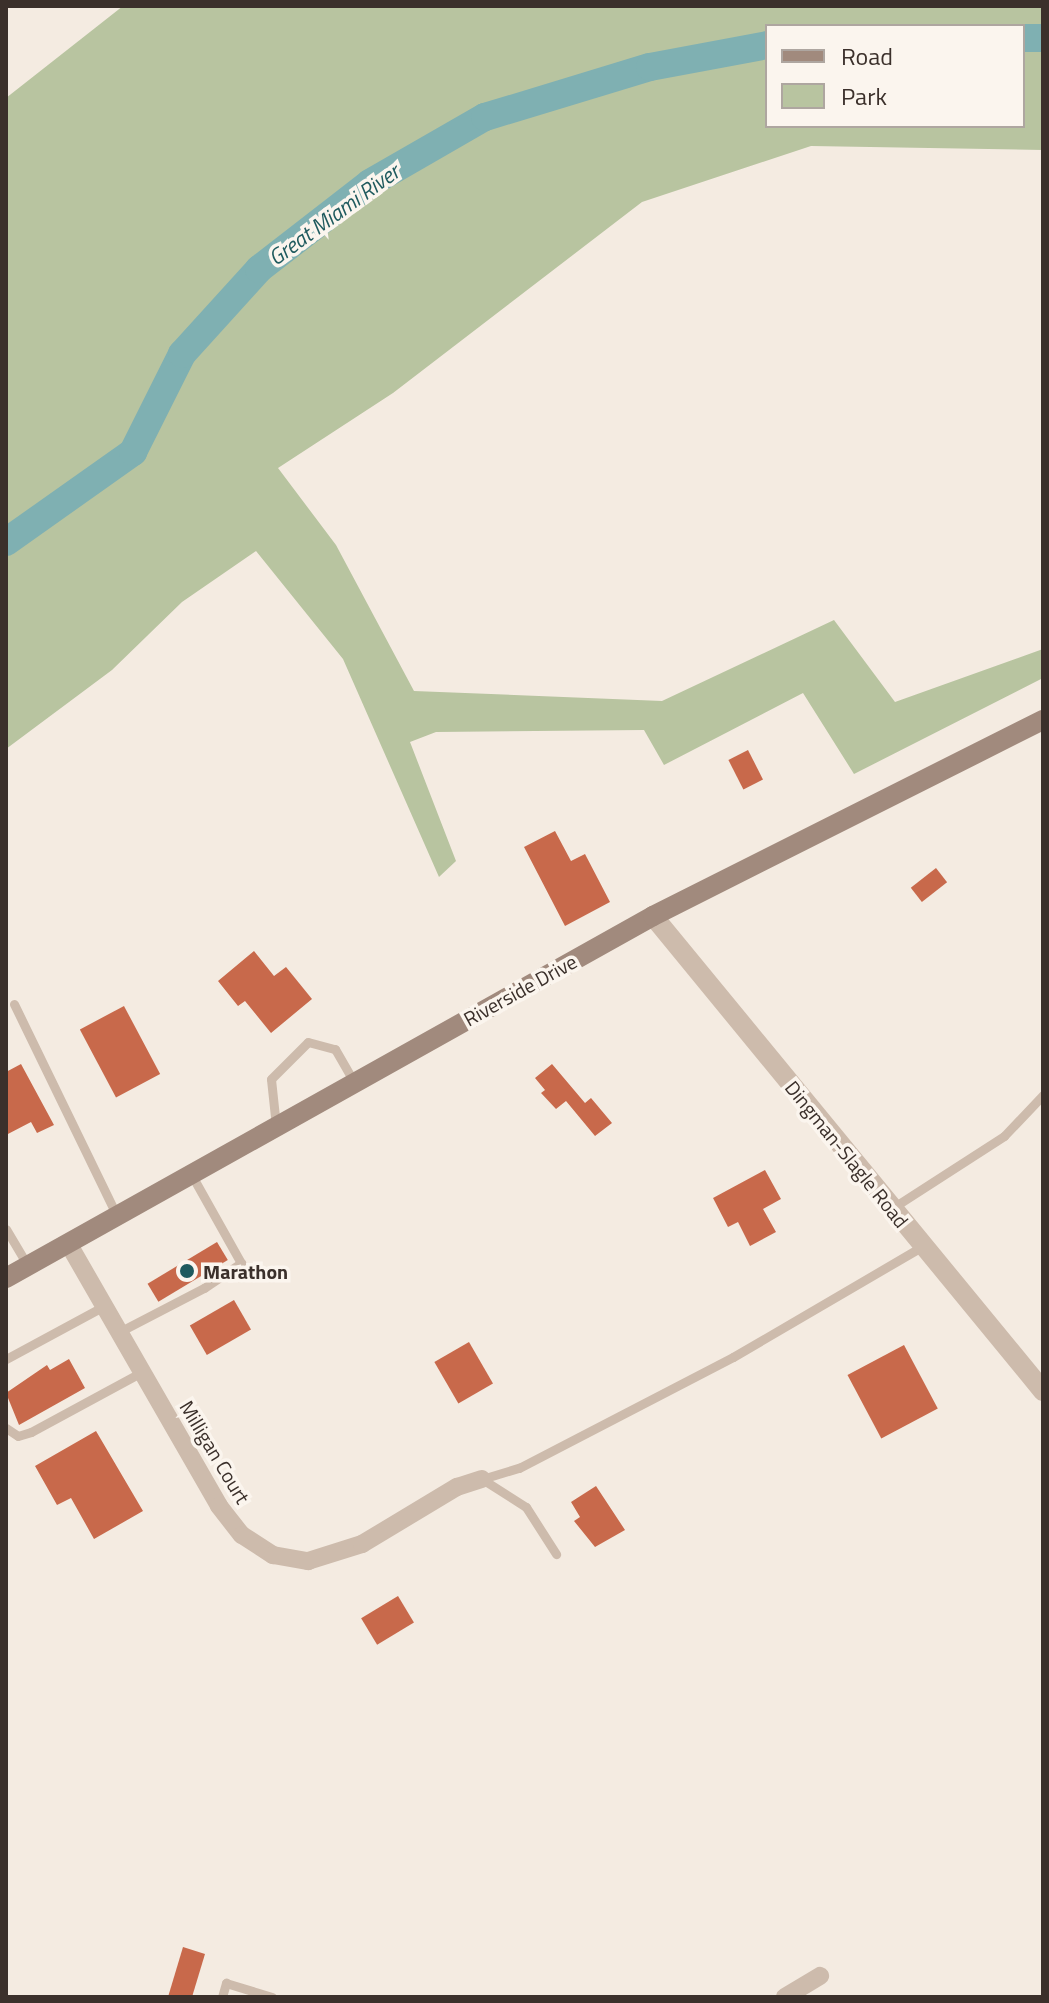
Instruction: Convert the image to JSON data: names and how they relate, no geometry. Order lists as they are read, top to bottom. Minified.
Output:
{"streets":{"main road":["Riverside Drive"],"street":["Dingman-Slagle Road","Milligan Court"]},"crossings":[["Riverside Drive","Dingman-Slagle Road"],["Riverside Drive","Milligan Court"]],"water":["Great Miami River"],"places":["Marathon"],"legend":["Road","Park"]}
